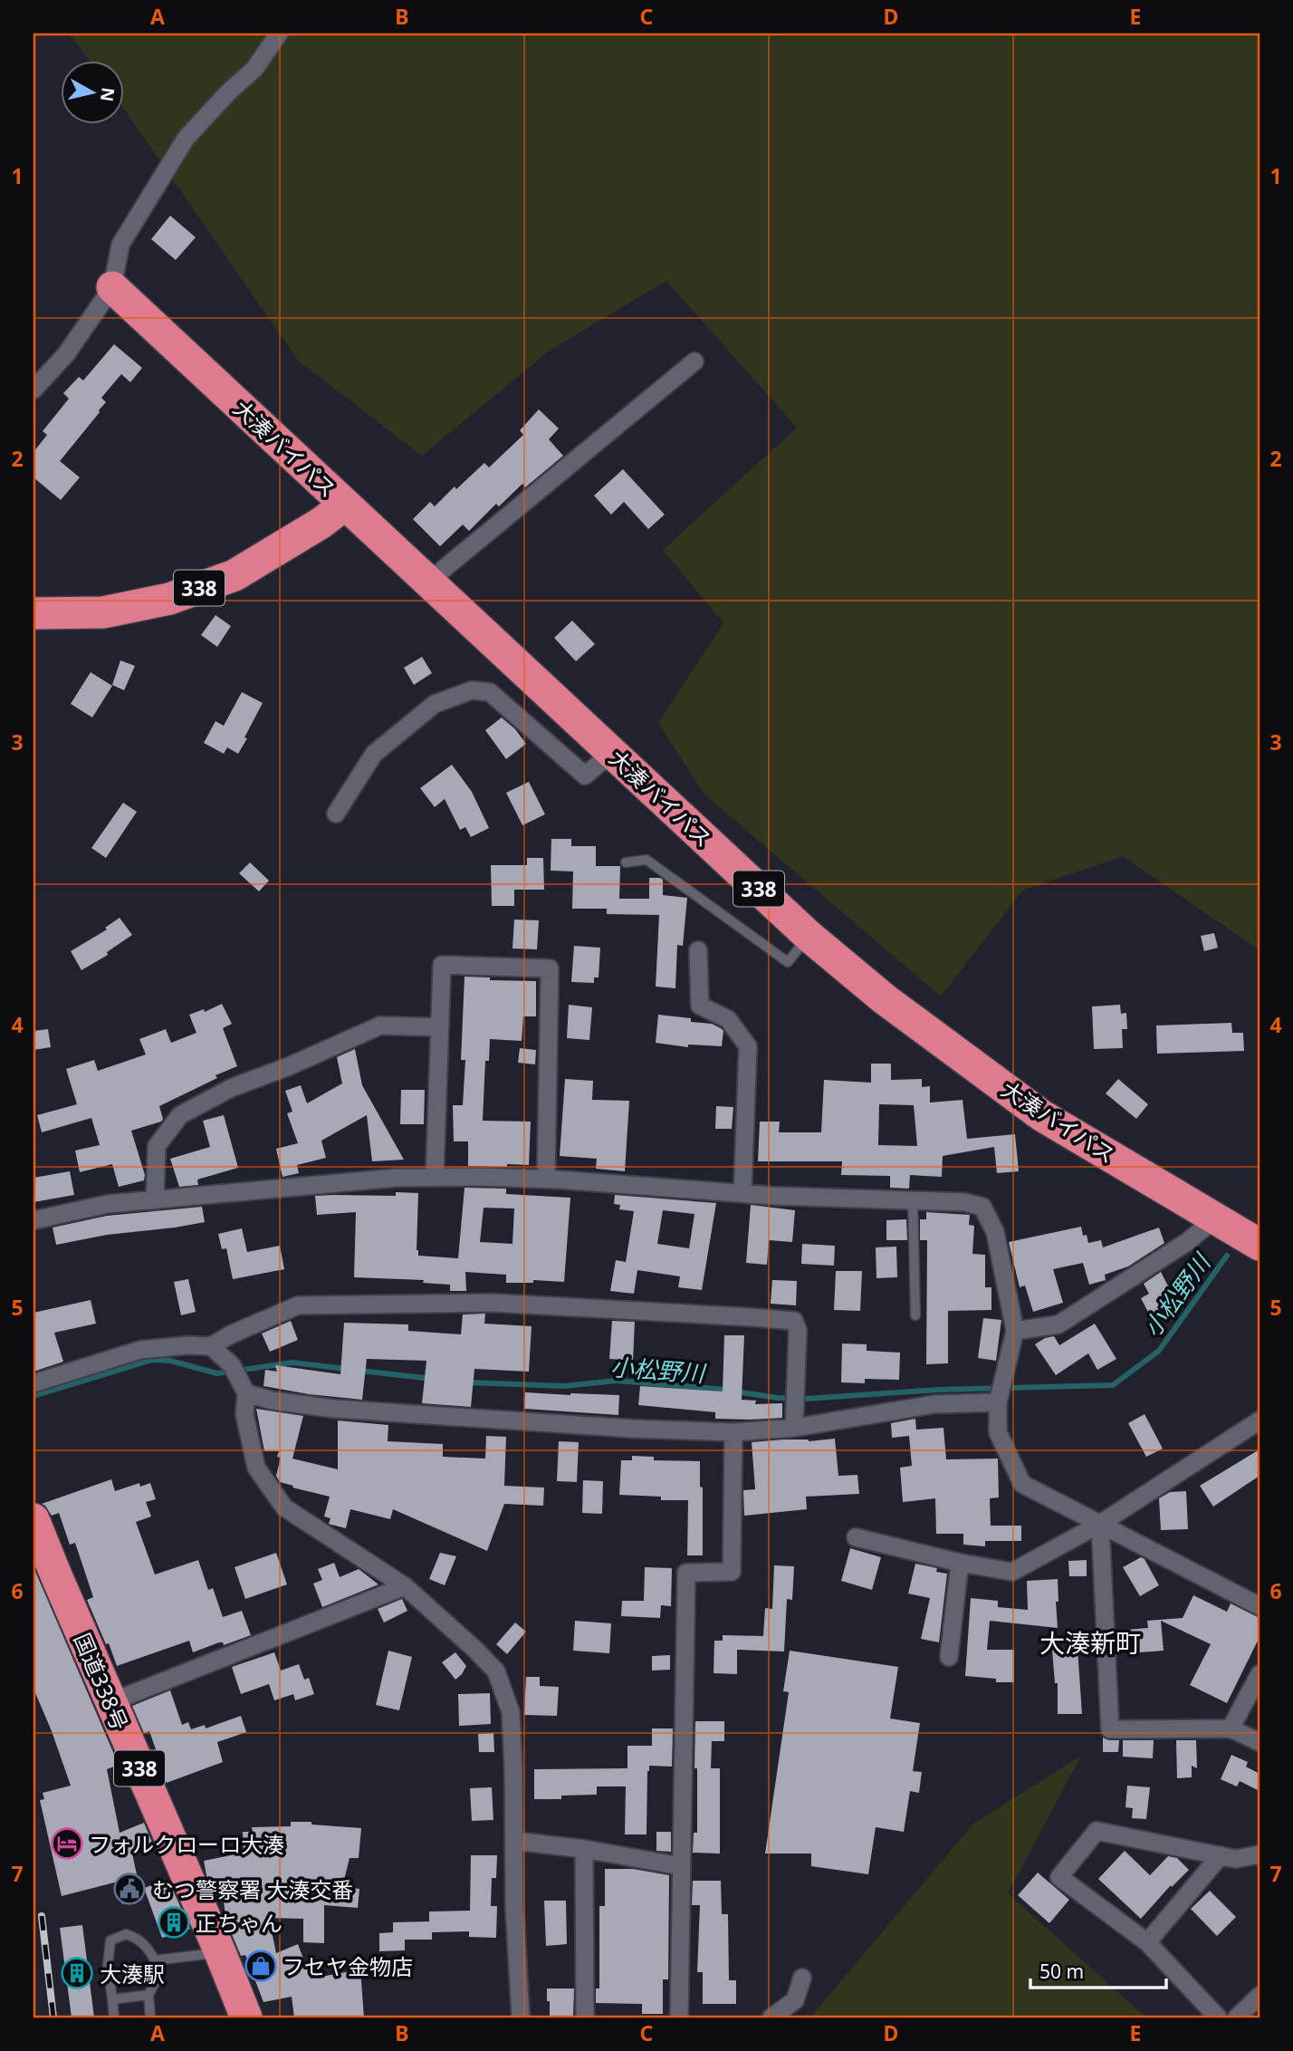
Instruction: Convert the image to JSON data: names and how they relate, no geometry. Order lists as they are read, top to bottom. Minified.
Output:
{"streets":{"highway":["大湊バイパス","338","国道338号"]},"crossings":[["大湊バイパス","338"]],"districts":["大湊新町"],"water":["小松野川"],"places":{"hotel":["フォルクローロ大湊"],"public building":["むつ警察署 大湊交番"],"building":["正ちゃん","大湊駅"],"shop":["フセヤ金物店"]},"scale_bar":"50 m","north":"right","grid":{"columns":["A","B","C","D","E"],"rows":["1","2","3","4","5","6","7"]}}
